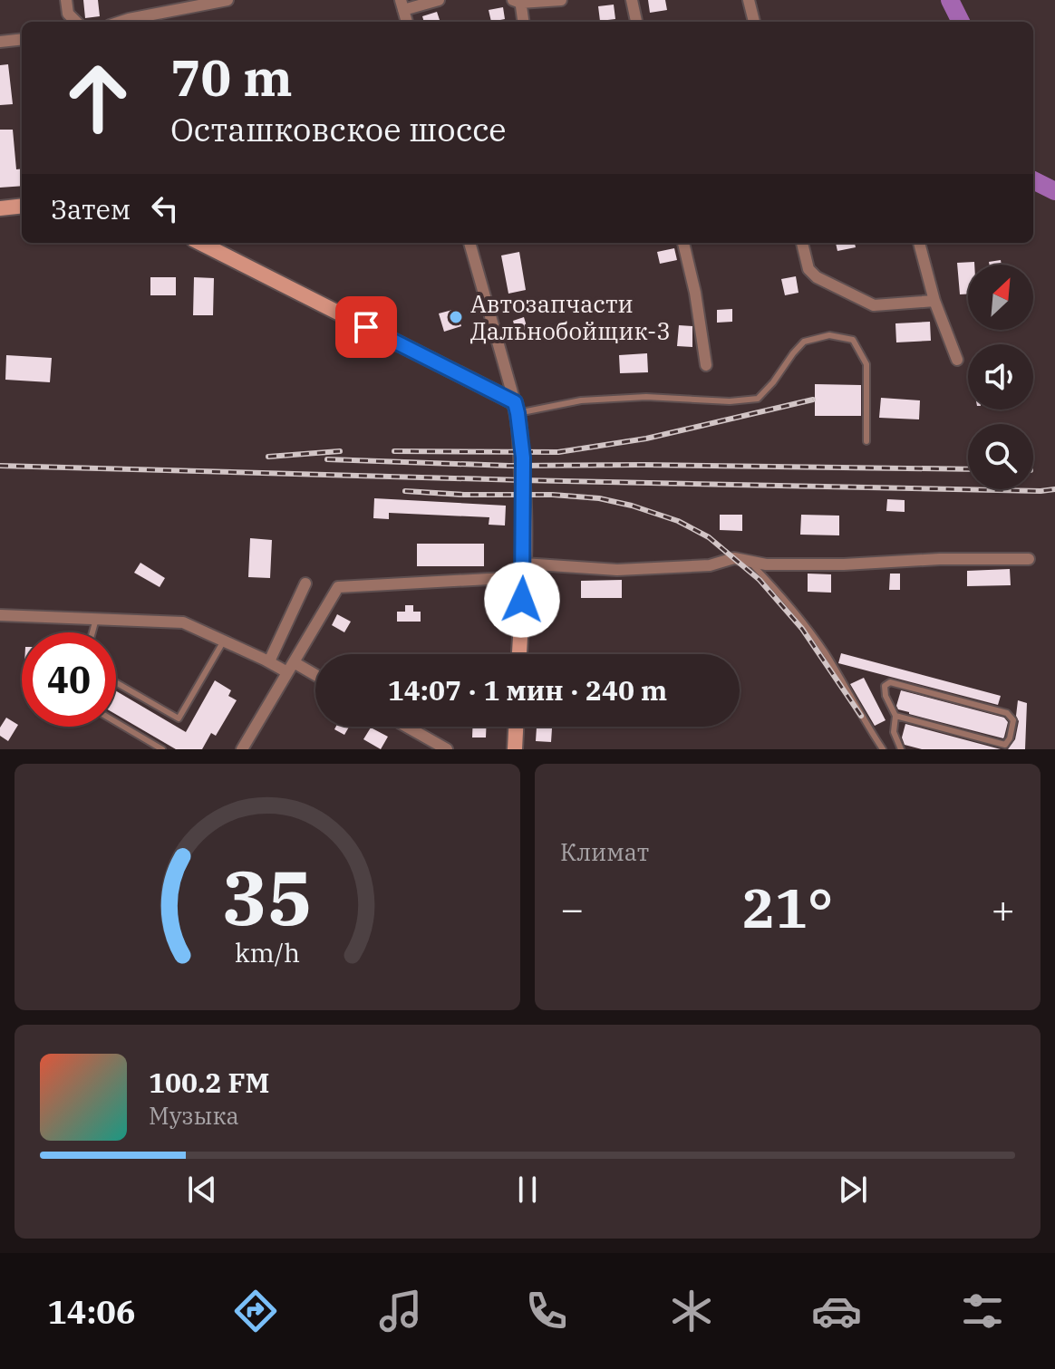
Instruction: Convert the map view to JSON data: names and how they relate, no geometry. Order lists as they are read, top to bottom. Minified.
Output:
{"places":["Автозапчасти Дальнобойщик-3"],"north":"top right","page":{"turn":["70 m","Осташковское шоссе"],"then":"Затем","limit":"40","trip":"14:07 · 1 мин · 240 m","tile":"Климат","heat":["−","21°","+"],"song":["100.2 FM","Музыка"],"tabs":"14:06","gauge":["35","km/h"]}}
